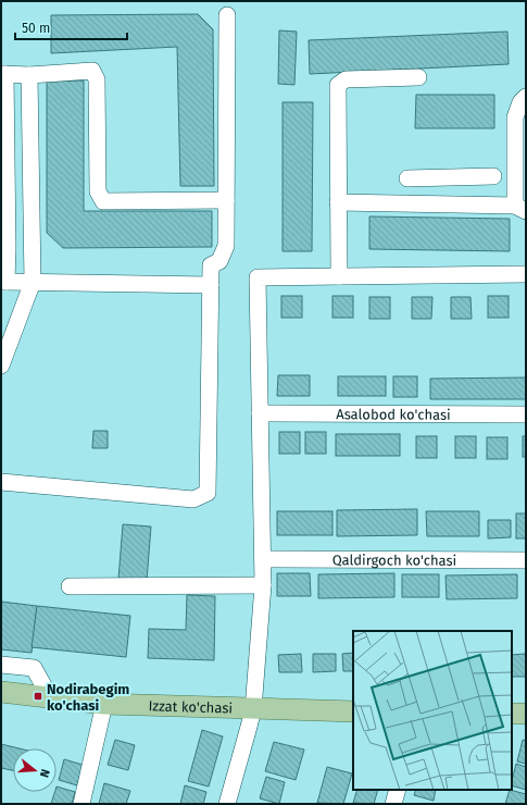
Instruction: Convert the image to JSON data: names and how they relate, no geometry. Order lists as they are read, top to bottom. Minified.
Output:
{"streets":{"main road":["Izzat ko'chasi"],"street":["Asalobod ko'chasi","Qaldirgoch ko'chasi"]},"places":{"transit":["Nodirabegim ko'chasi"]},"scale_bar":"50 m","north":"right"}
